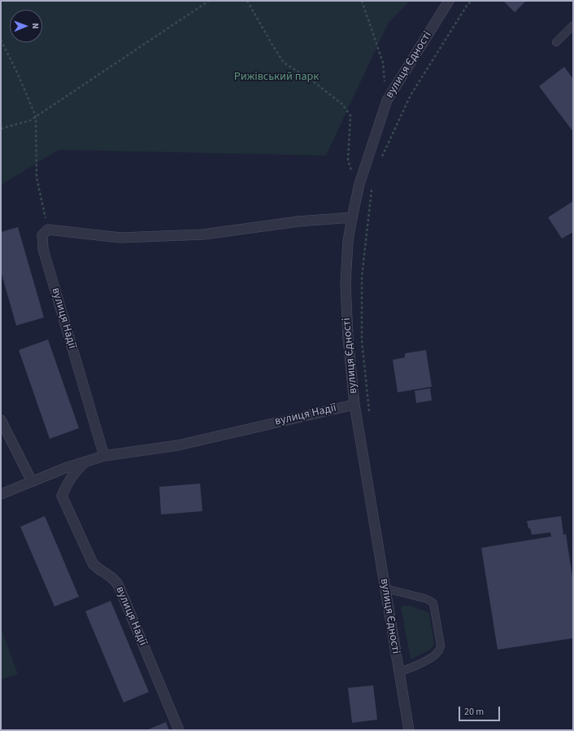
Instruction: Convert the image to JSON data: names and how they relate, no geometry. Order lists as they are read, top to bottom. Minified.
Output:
{"streets":{"street":["вулиця Єдності","вулиця Надії"]},"crossings":[["вулиця Єдності","вулиця Надії"]],"parks":["Рижівський парк"],"scale_bar":"20 m","north":"right"}
